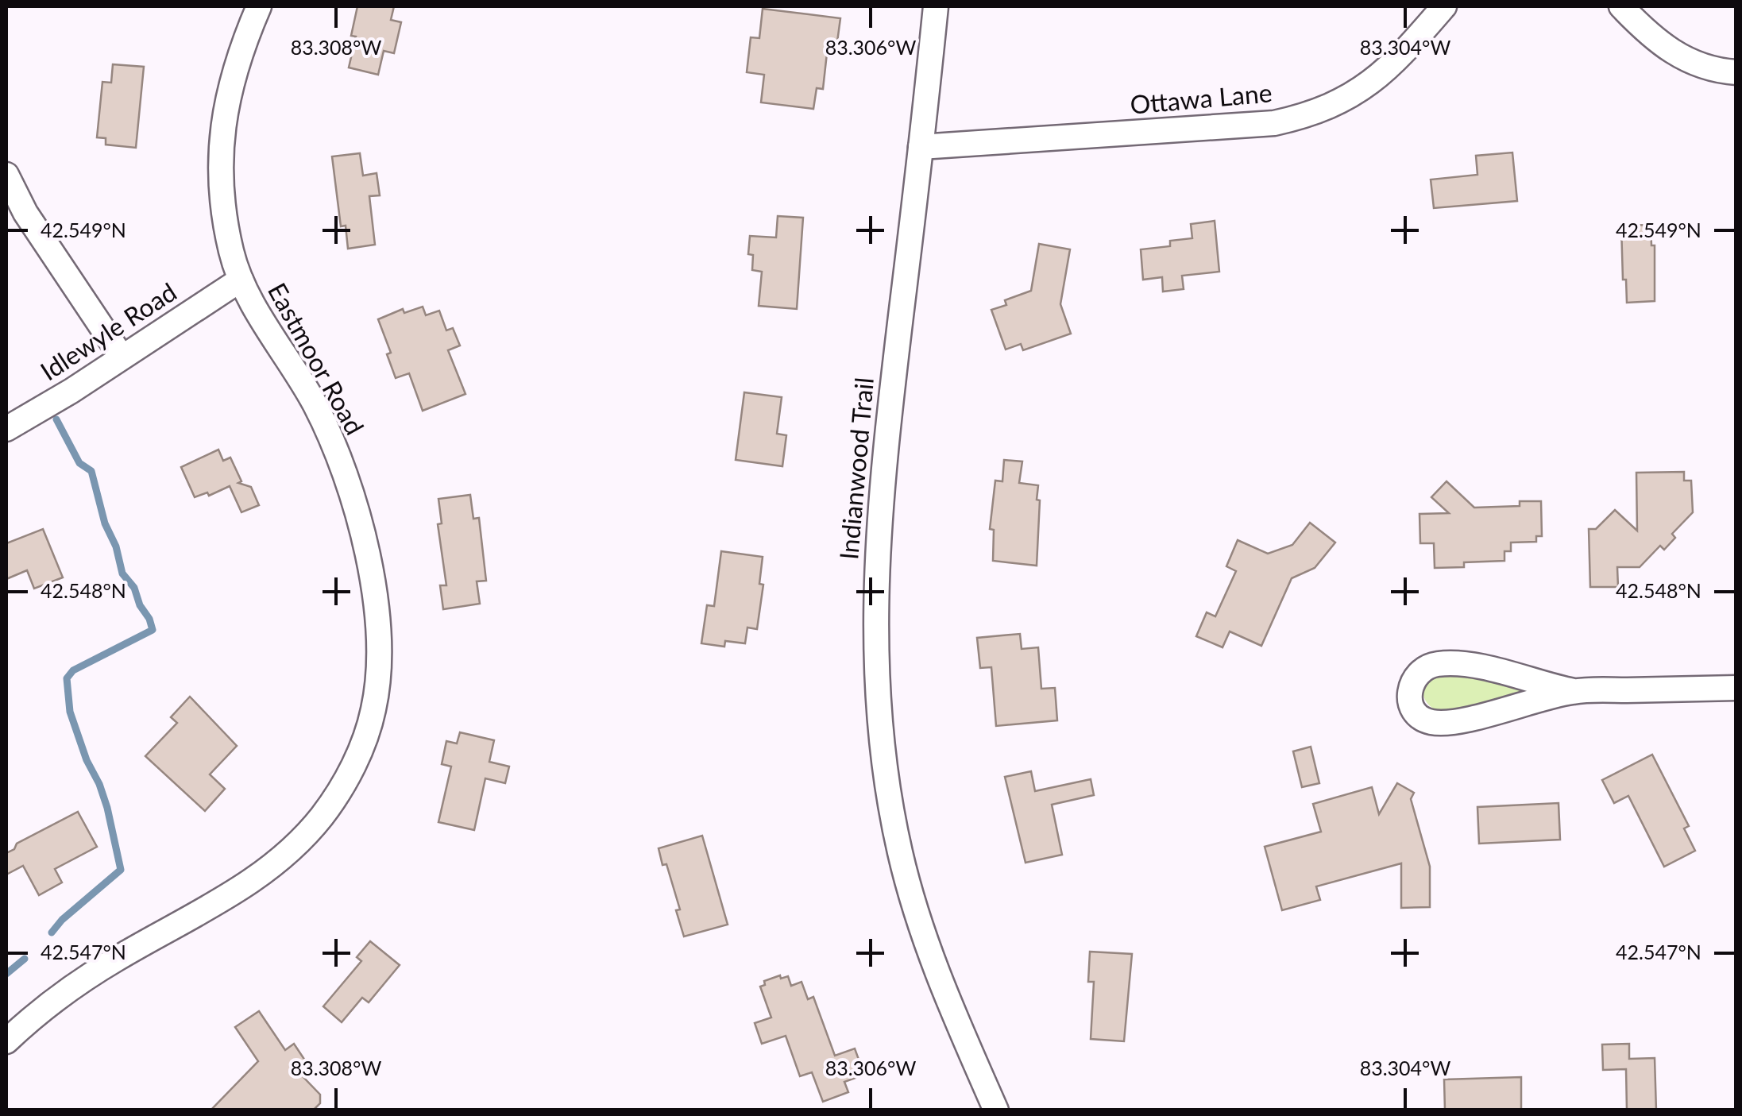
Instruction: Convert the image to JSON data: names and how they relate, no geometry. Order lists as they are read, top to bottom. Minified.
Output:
{"streets":{"street":["Ottawa Lane","Idlewyle Road","Eastmoor Road","Indianwood Trail"]},"crossings":[["Ottawa Lane","Indianwood Trail"],["Idlewyle Road","Eastmoor Road"]],"coordinates":["83.308°W","83.306°W","83.304°W","42.549°N","42.548°N","42.547°N"]}
